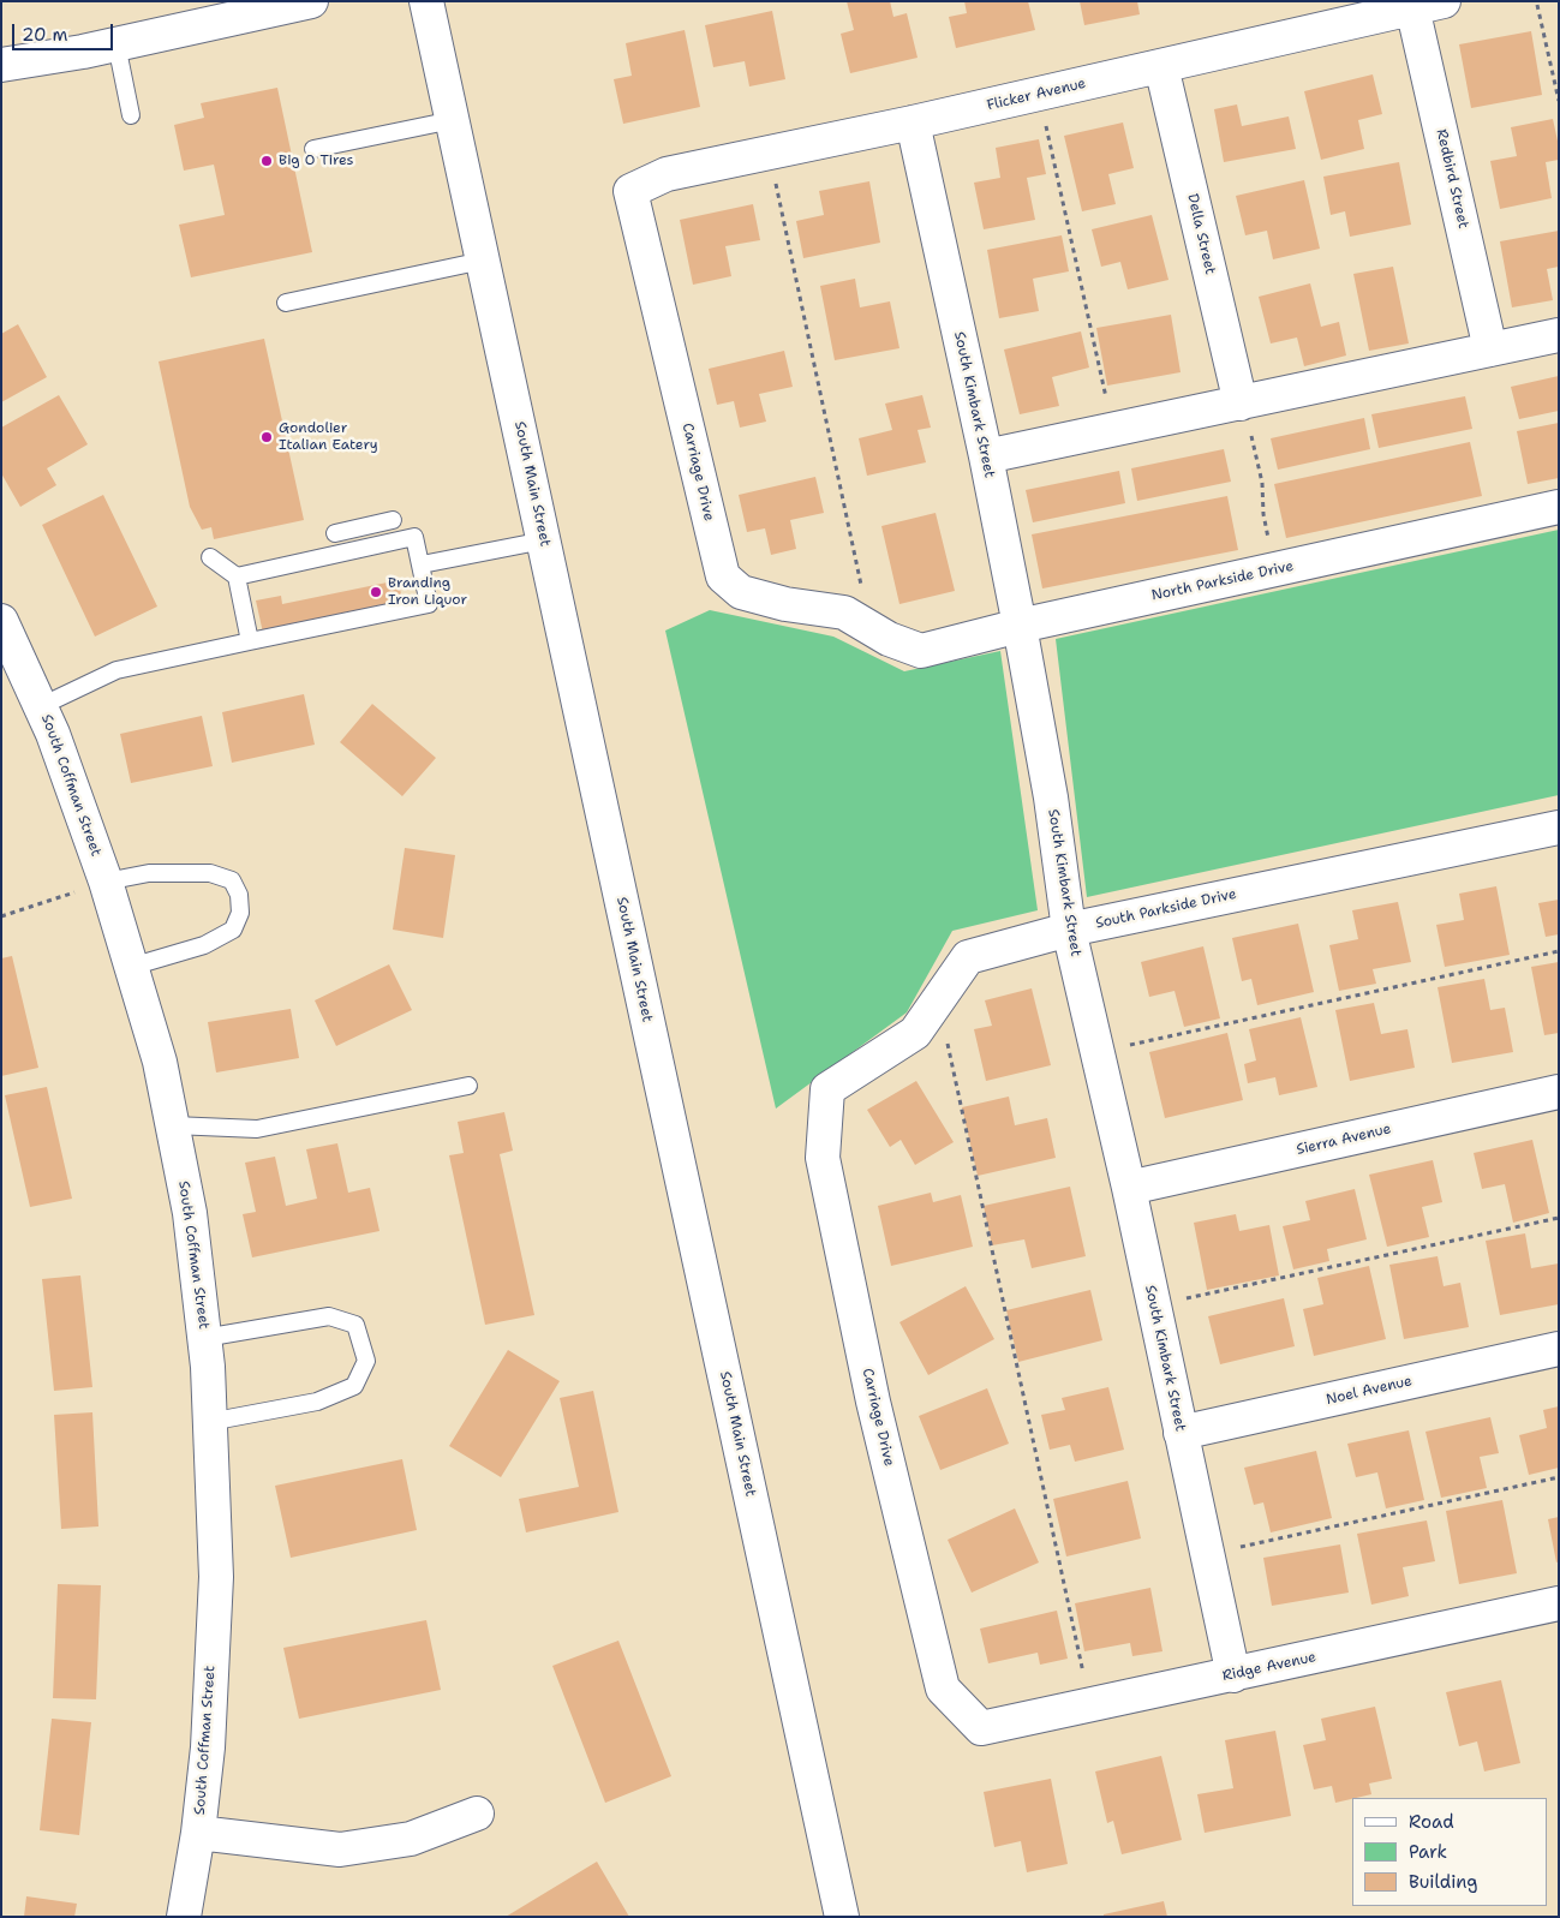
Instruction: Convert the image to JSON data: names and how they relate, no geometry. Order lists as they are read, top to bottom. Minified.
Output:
{"streets":{"street":["Flicker Avenue","Redbird Street","Della Street","South Kimbark Street","Carriage Drive","South Main Street","North Parkside Drive","South Coffman Street","South Parkside Drive","Sierra Avenue","Noel Avenue","Ridge Avenue"]},"crossings":[["Flicker Avenue","Redbird Street"],["Flicker Avenue","Della Street"],["Flicker Avenue","South Kimbark Street"],["Flicker Avenue","Carriage Drive"],["South Kimbark Street","North Parkside Drive"],["South Kimbark Street","South Parkside Drive"],["South Kimbark Street","Sierra Avenue"],["South Kimbark Street","Noel Avenue"],["South Kimbark Street","Ridge Avenue"],["Carriage Drive","North Parkside Drive"],["Carriage Drive","South Parkside Drive"],["Carriage Drive","Ridge Avenue"]],"places":["Big O Tires","Gondolier Italian Eatery","Branding Iron Liquor"],"legend":["Road","Park","Building"],"scale_bar":"20 m"}
